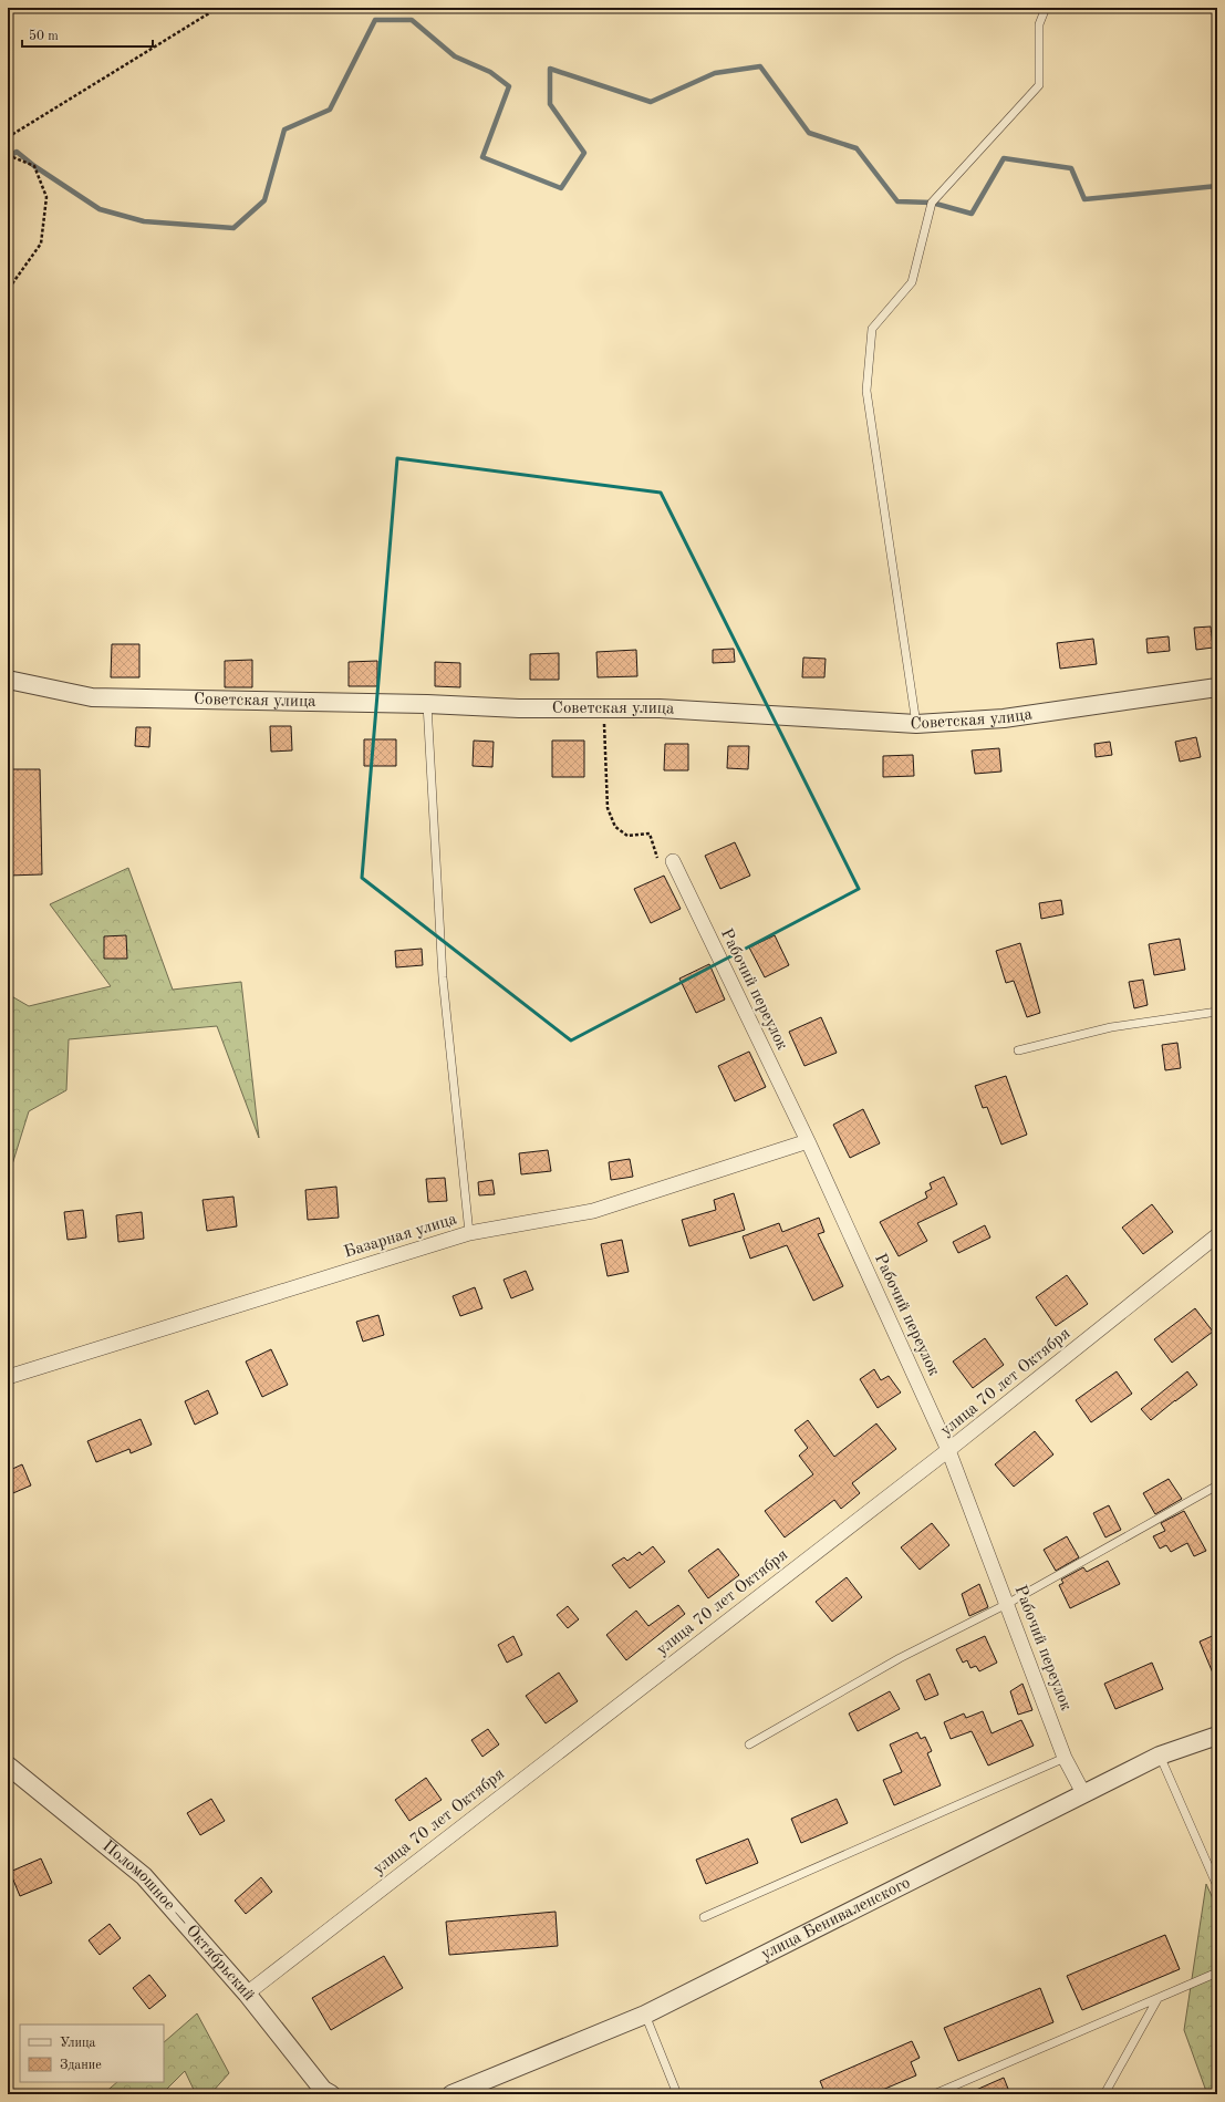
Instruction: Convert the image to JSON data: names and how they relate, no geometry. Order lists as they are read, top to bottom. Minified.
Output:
{"streets":{"street":["Советская улица","Рабочий переулок","Базарная улица","улица 70 лет Октября","улица Бениваленского","Поломошное — Октябрьский"]},"crossings":[["Рабочий переулок","Базарная улица"],["Рабочий переулок","улица 70 лет Октября"],["Рабочий переулок","улица Бениваленского"],["улица 70 лет Октября","Поломошное — Октябрьский"]],"legend":["Улица","Здание"],"scale_bar":"50 m"}
